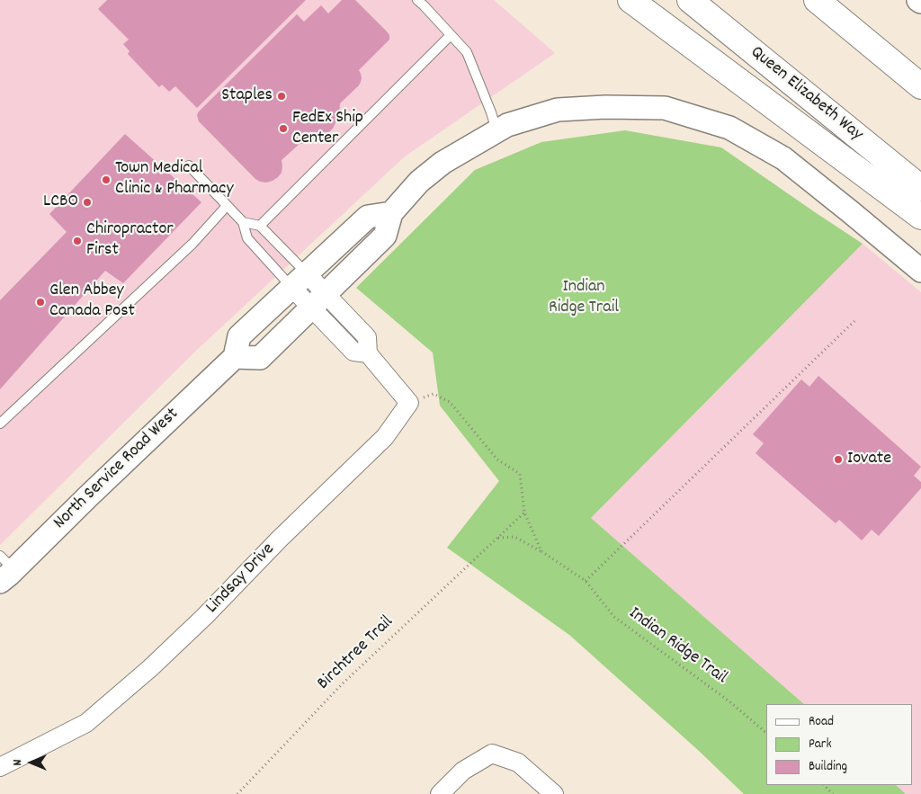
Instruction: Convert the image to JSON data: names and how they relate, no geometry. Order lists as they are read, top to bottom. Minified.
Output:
{"streets":{"highway":["Queen Elizabeth Way"],"street":["North Service Road West","Lindsay Drive"],"path":["Indian Ridge Trail","Birchtree Trail"]},"parks":["Indian Ridge Trail"],"places":["Staples","FedEx Ship Center","Town Medical Clinic & Pharmacy","LCBO","Chiropractor First","Glen Abbey Canada Post","Iovate"],"legend":["Road","Park","Building"],"north":"left"}
